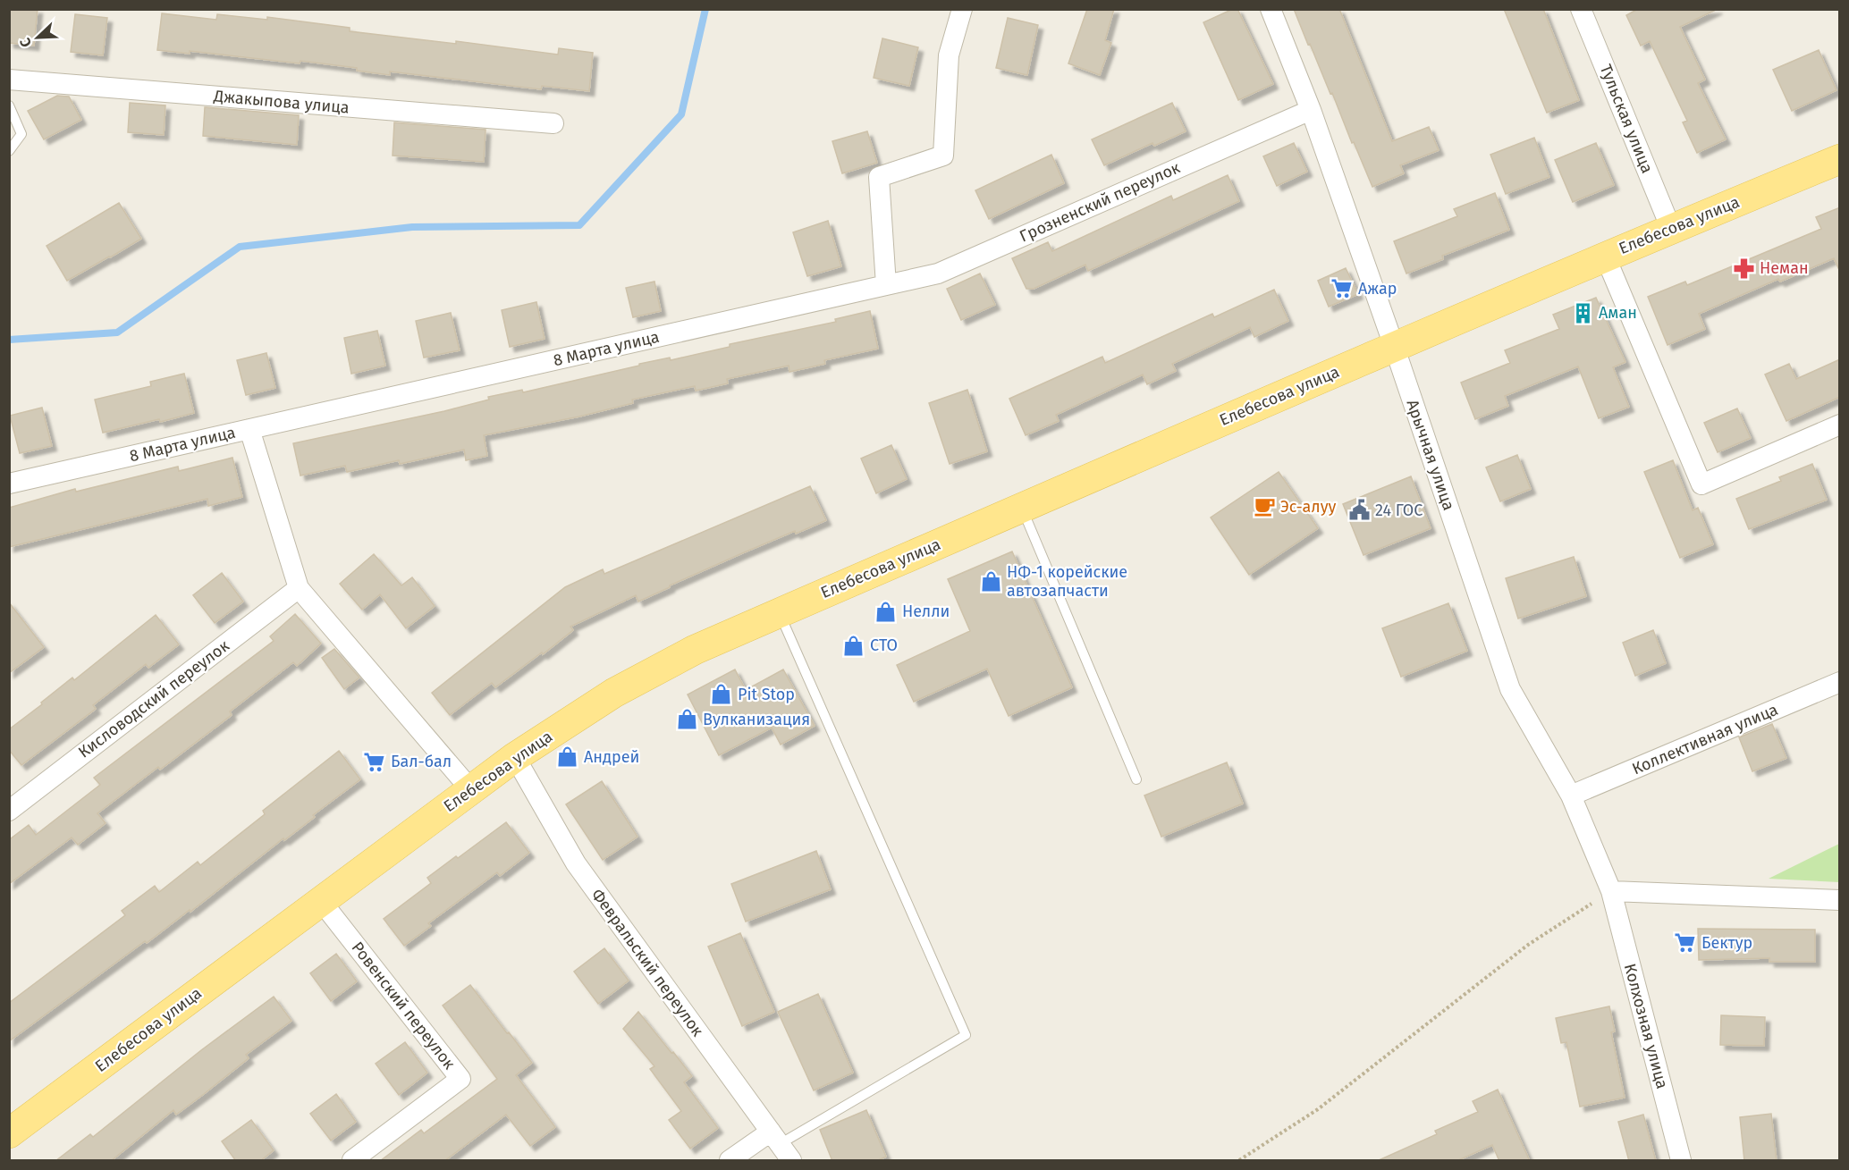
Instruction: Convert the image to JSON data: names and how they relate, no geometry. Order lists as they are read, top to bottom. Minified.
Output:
{"streets":{"main road":["Елебесова улица"],"street":["Джакыпова улица","Тульская улица","Грозненский переулок","8 Марта улица","Арычная улица","Кисловодский переулок","Коллективная улица","Февральский переулок","Ровенский переулок","Колхозная улица"]},"crossings":[["Тульская улица","Елебесова улица"],["Грозненский переулок","8 Марта улица"],["Грозненский переулок","Арычная улица"],["Елебесова улица","Арычная улица"],["Елебесова улица","Февральский переулок"],["Елебесова улица","Ровенский переулок"],["Арычная улица","Коллективная улица"],["Арычная улица","Колхозная улица"]],"places":{"pharmacy":["Неман"],"supermarket":["Ажар","Бал-бал","Бектур"],"building":["Аман"],"cafe":["Эс-алуу"],"public building":["24 ГОС"],"shop":["НФ-1 корейские автозапчасти","Нелли","СТО","Pit Stop","Вулканизация","Андрей"]},"north":"bottom left"}
